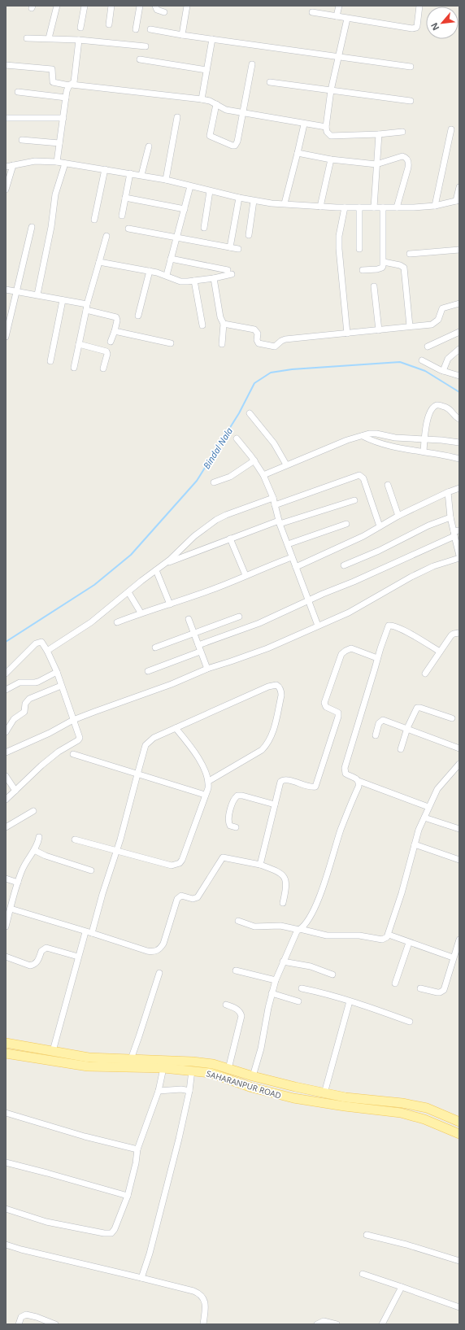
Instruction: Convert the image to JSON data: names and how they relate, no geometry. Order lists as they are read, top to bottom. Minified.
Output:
{"streets":{"main road":["SAHARANPUR ROAD"]},"water":["Bindal Nala"],"north":"bottom left"}
